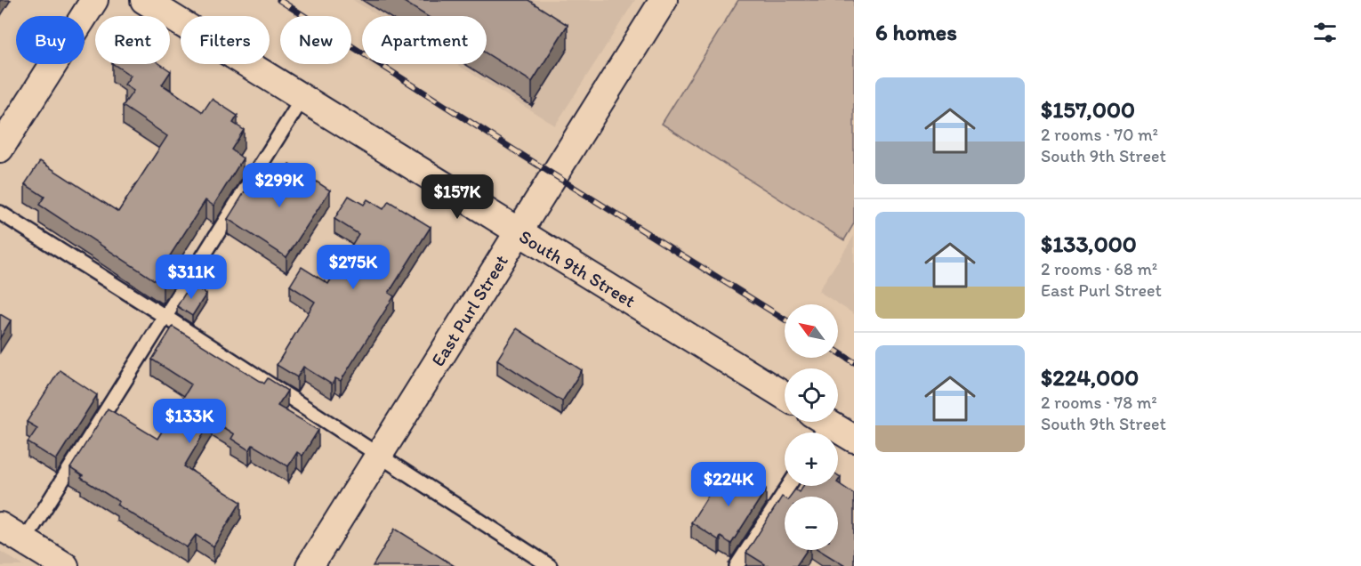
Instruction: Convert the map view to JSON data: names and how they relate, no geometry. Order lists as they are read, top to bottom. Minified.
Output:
{"streets":{"street":["South 9th Street","East Purl Street"]},"crossings":[["South 9th Street","East Purl Street"]],"north":"top left","page":{"heading":"6 homes","chip":["Buy","Rent","Filters","New","Apartment"],"list":[{"name":"$157,000","note":"2 rooms · 70 m² · South 9th Street"},{"name":"$133,000","note":"2 rooms · 68 m² · East Purl Street"},{"name":"$224,000","note":"2 rooms · 78 m² · South 9th Street"}],"price":["$299K","$157K","$275K","$311K","$133K","$224K"],"map_buttons":["+","−"]}}
